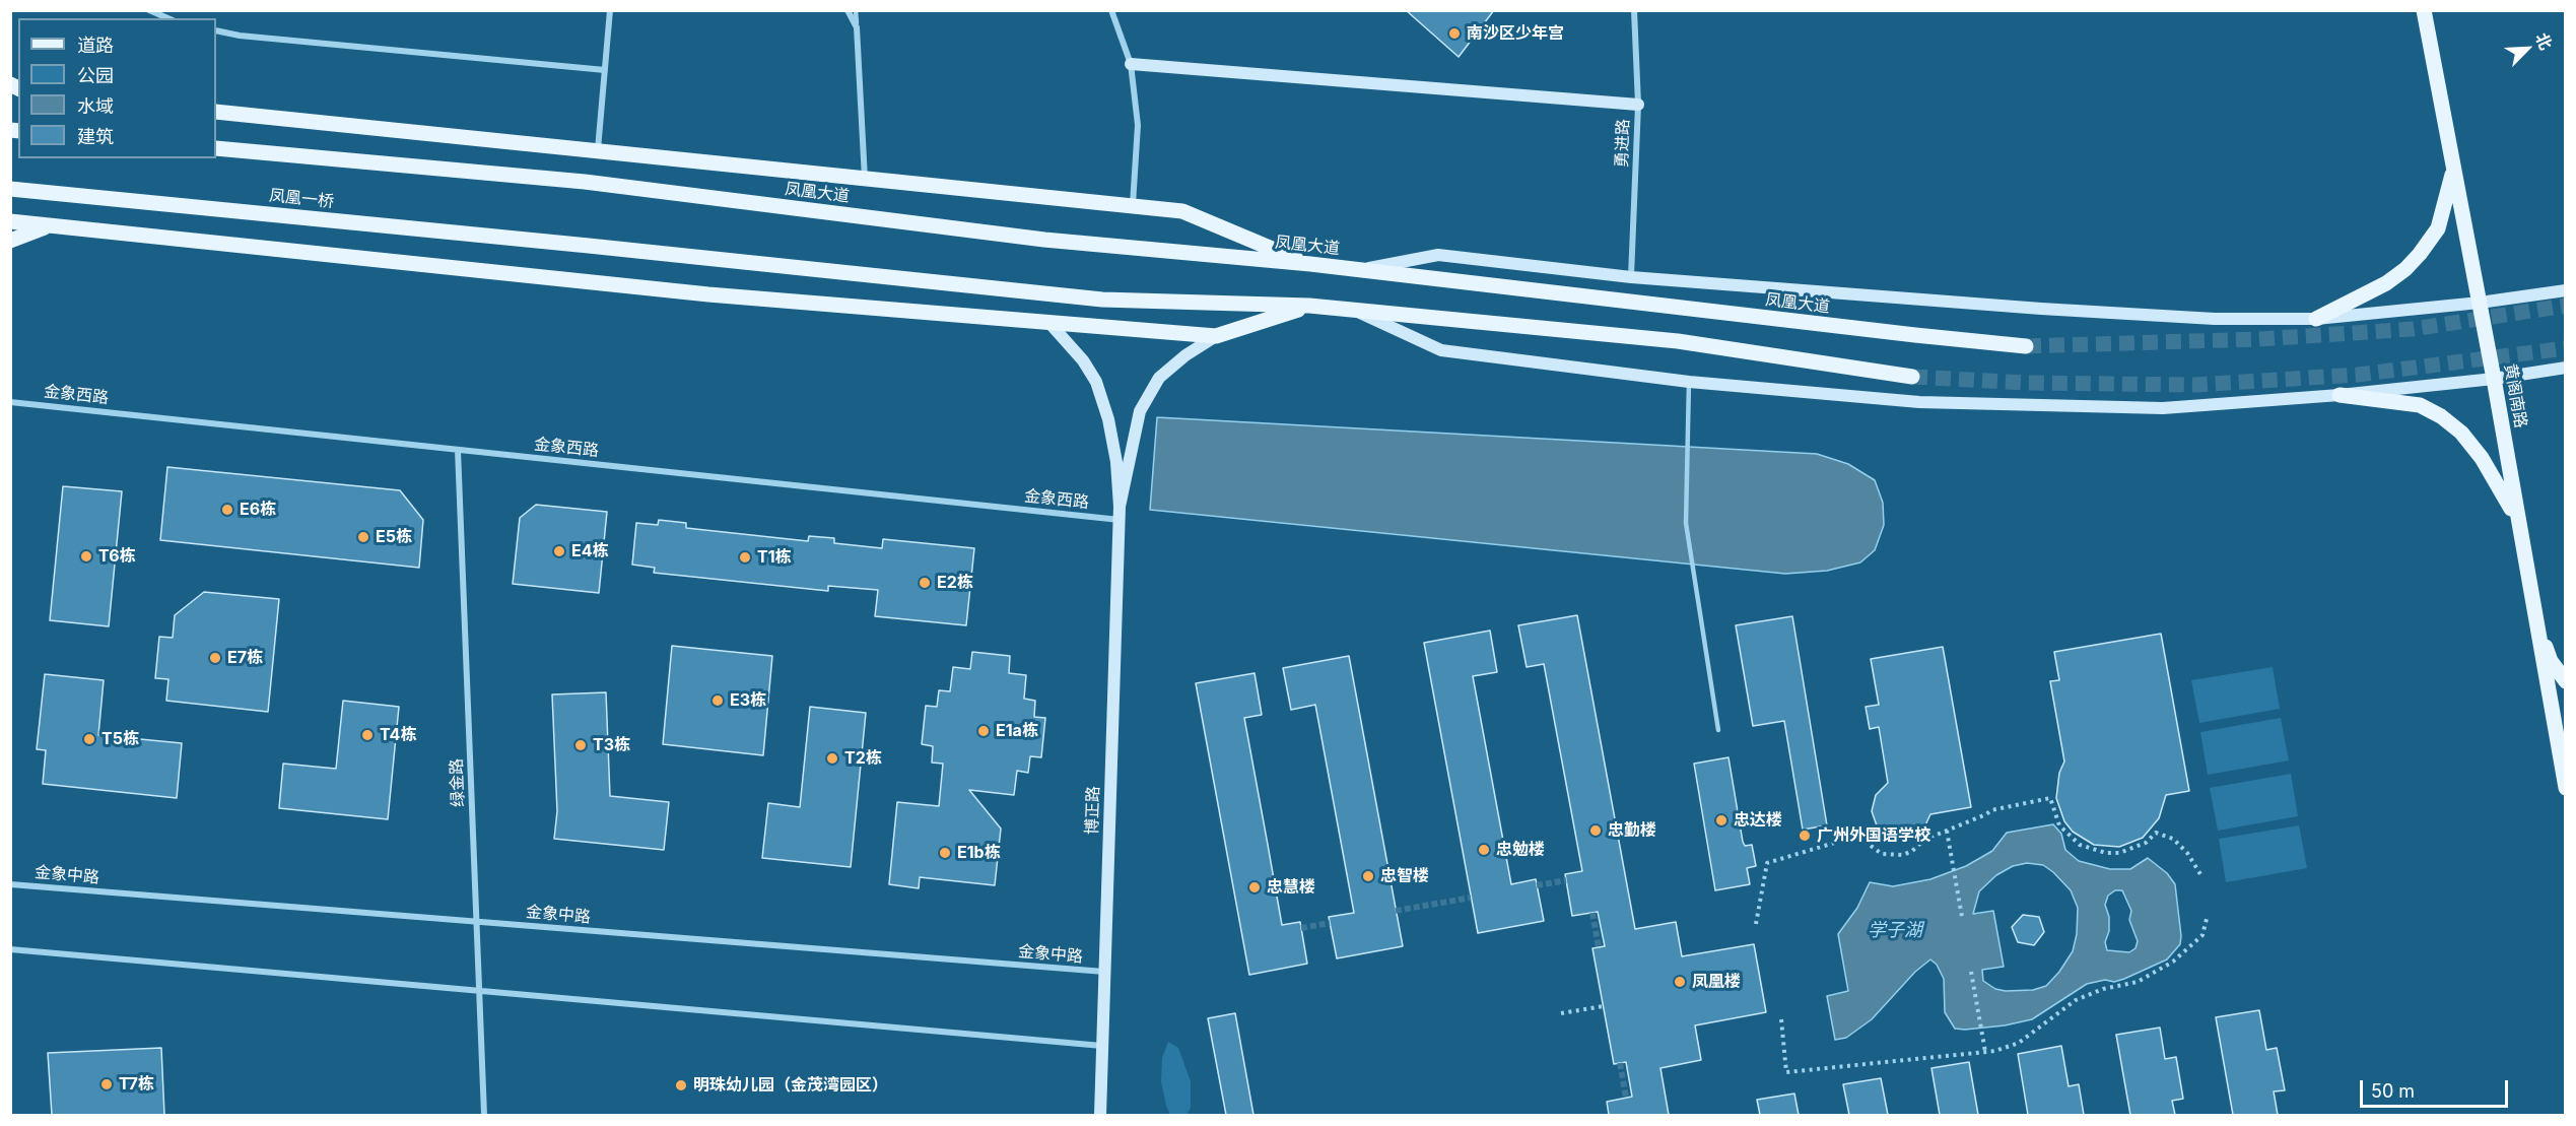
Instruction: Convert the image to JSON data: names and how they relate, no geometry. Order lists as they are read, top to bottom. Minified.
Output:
{"streets":{"main road":["凤凰大道","凤凰一桥","黄阁南路","博正路"],"street":["勇进路","金象西路","绿金路","金象中路"]},"crossings":[["金象西路","绿金路"],["金象西路","博正路"],["绿金路","金象中路"],["博正路","金象中路"]],"water":["学子湖"],"places":["南沙区少年宫","E6栋","E5栋","E4栋","T6栋","T1栋","E2栋","E7栋","E3栋","E1a栋","T4栋","T5栋","T3栋","T2栋","忠达楼","忠勤楼","广州外国语学校","忠勉楼","E1b栋","忠智楼","忠慧楼","凤凰楼","T7栋","明珠幼儿园（金茂湾园区）"],"legend":["道路","公园","水域","建筑"],"scale_bar":"50 m","north":"top right"}
